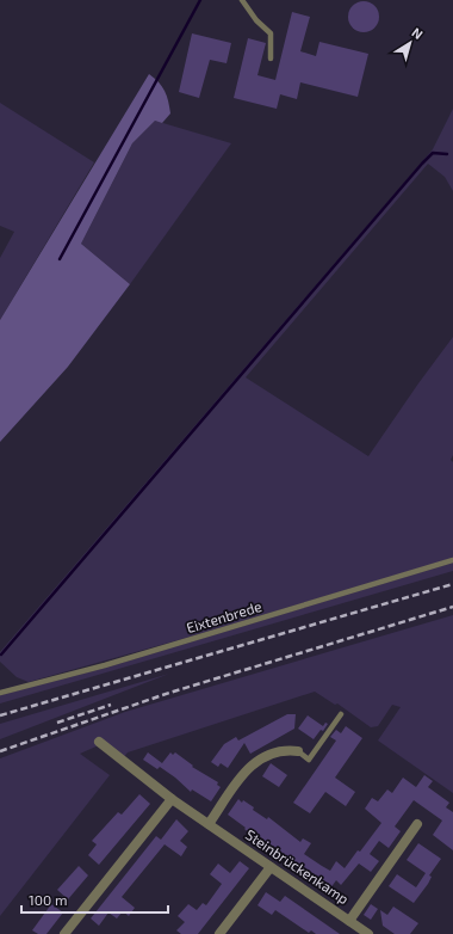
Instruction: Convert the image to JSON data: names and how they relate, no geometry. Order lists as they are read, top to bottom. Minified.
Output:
{"streets":{"street":["Steinbrückenkamp"],"lane":["Eixtenbrede"]},"scale_bar":"100 m","north":"top right"}
